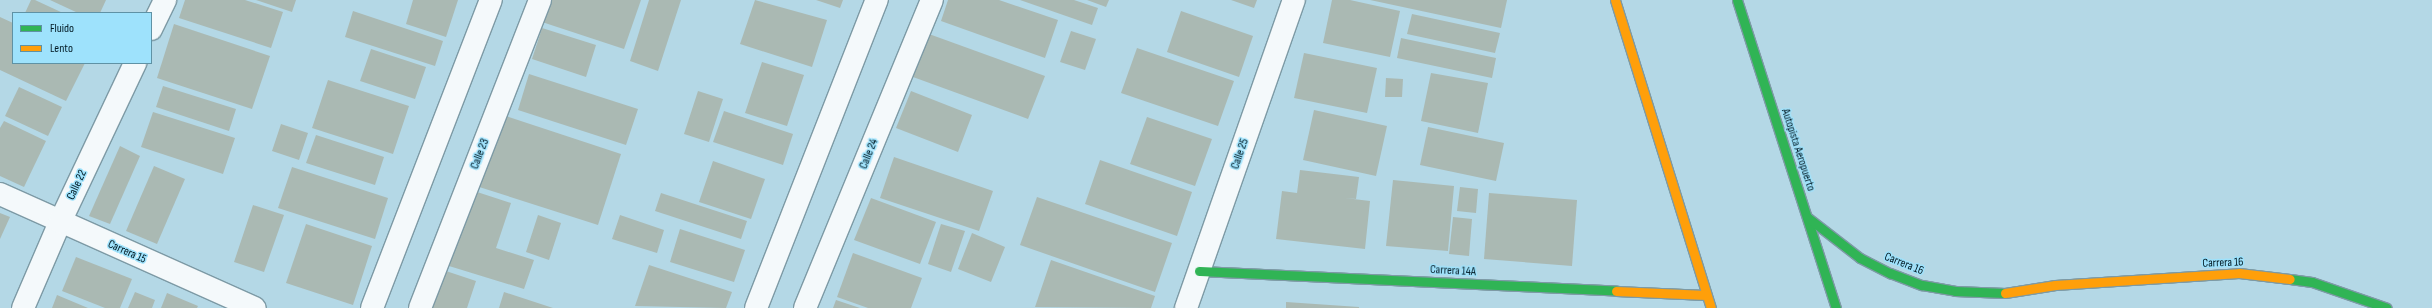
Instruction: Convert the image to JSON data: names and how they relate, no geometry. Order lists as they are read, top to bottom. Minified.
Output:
{"streets":{"main road":["Autopista Aeropuerto","Carrera 16","Carrera 14A"],"street":["Calle 23","Calle 24","Calle 25","Calle 22","Carrera 15"]},"crossings":[["Autopista Aeropuerto","Carrera 16"],["Calle 25","Carrera 14A"],["Calle 22","Carrera 15"]],"legend":["Fluido","Lento"]}
